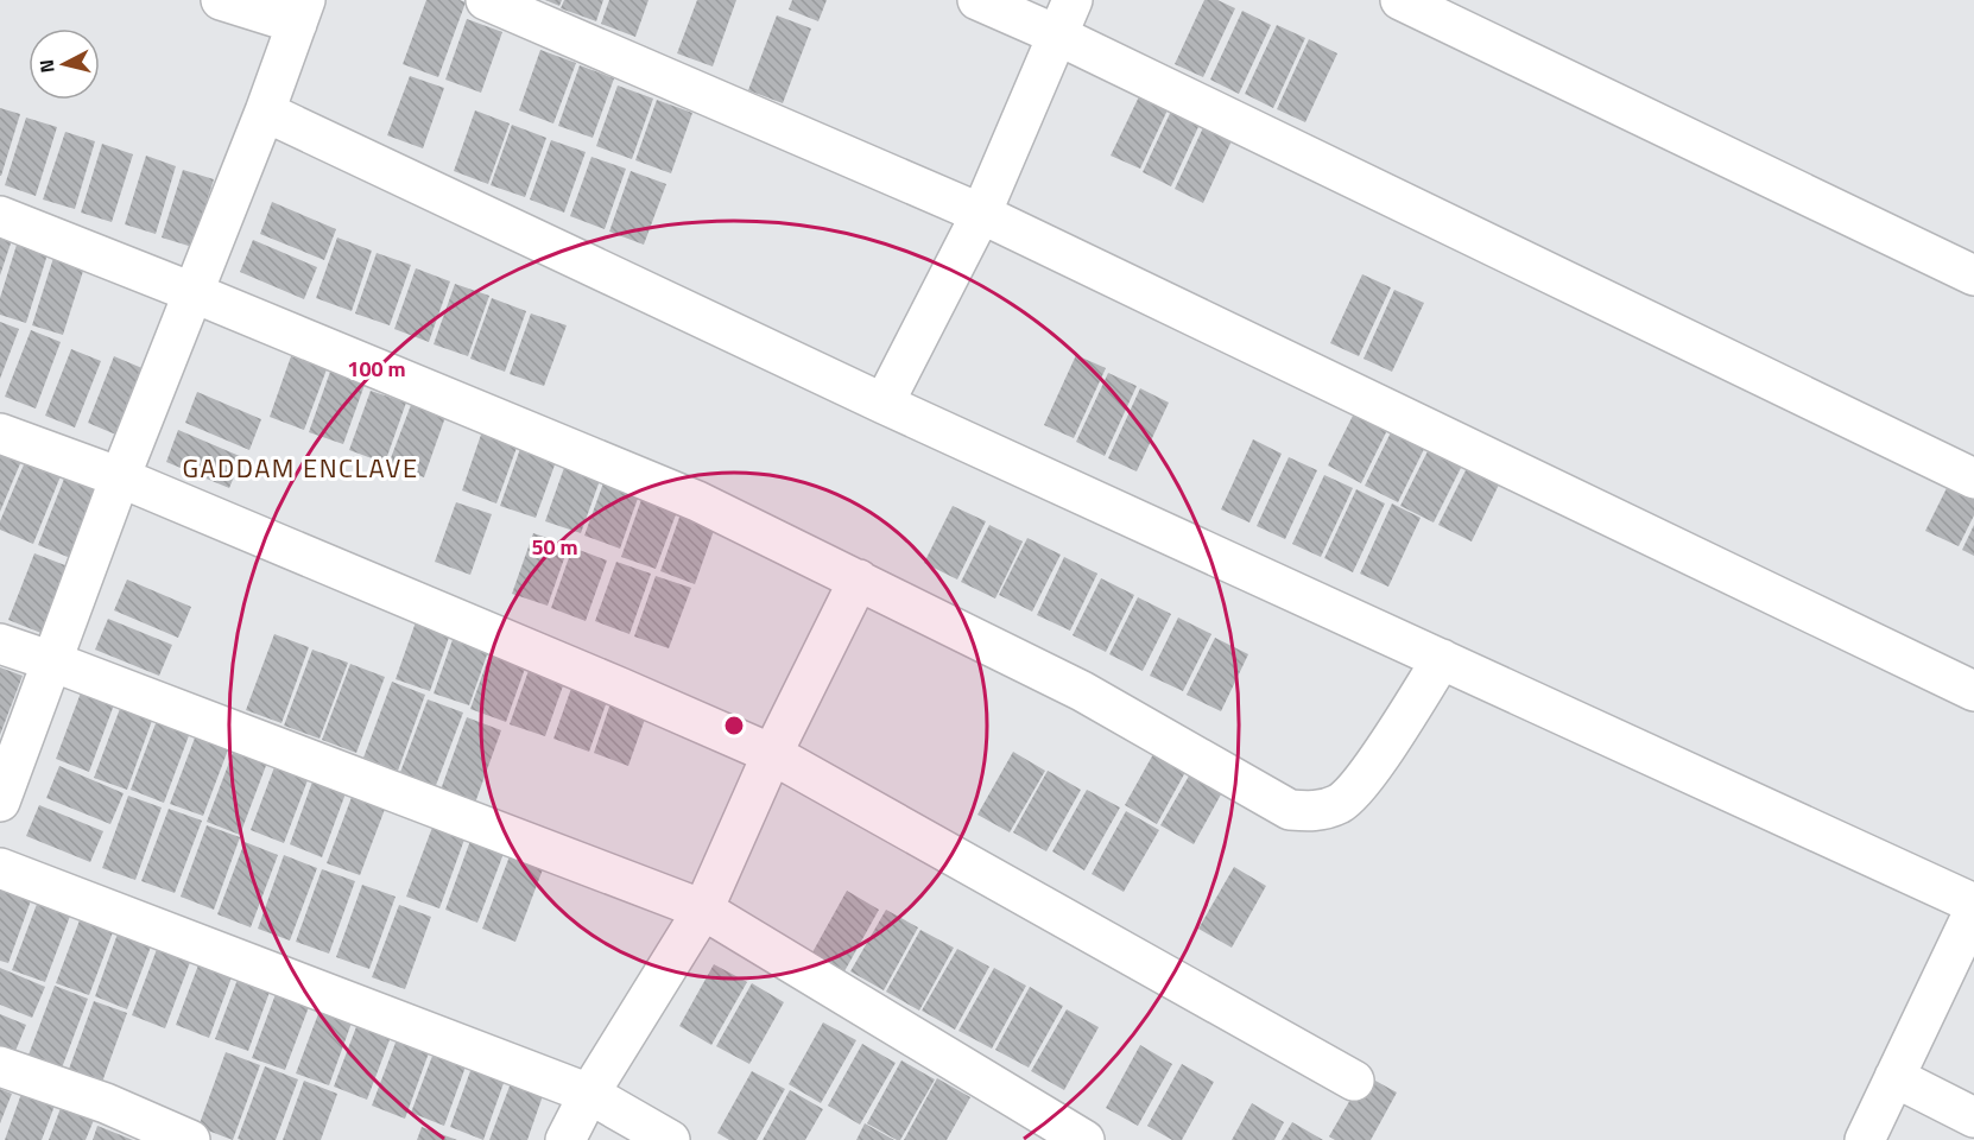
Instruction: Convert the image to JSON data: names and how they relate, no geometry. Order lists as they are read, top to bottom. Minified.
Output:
{"districts":["GADDAM ENCLAVE"],"north":"left","rings":["100 m","50 m"]}
